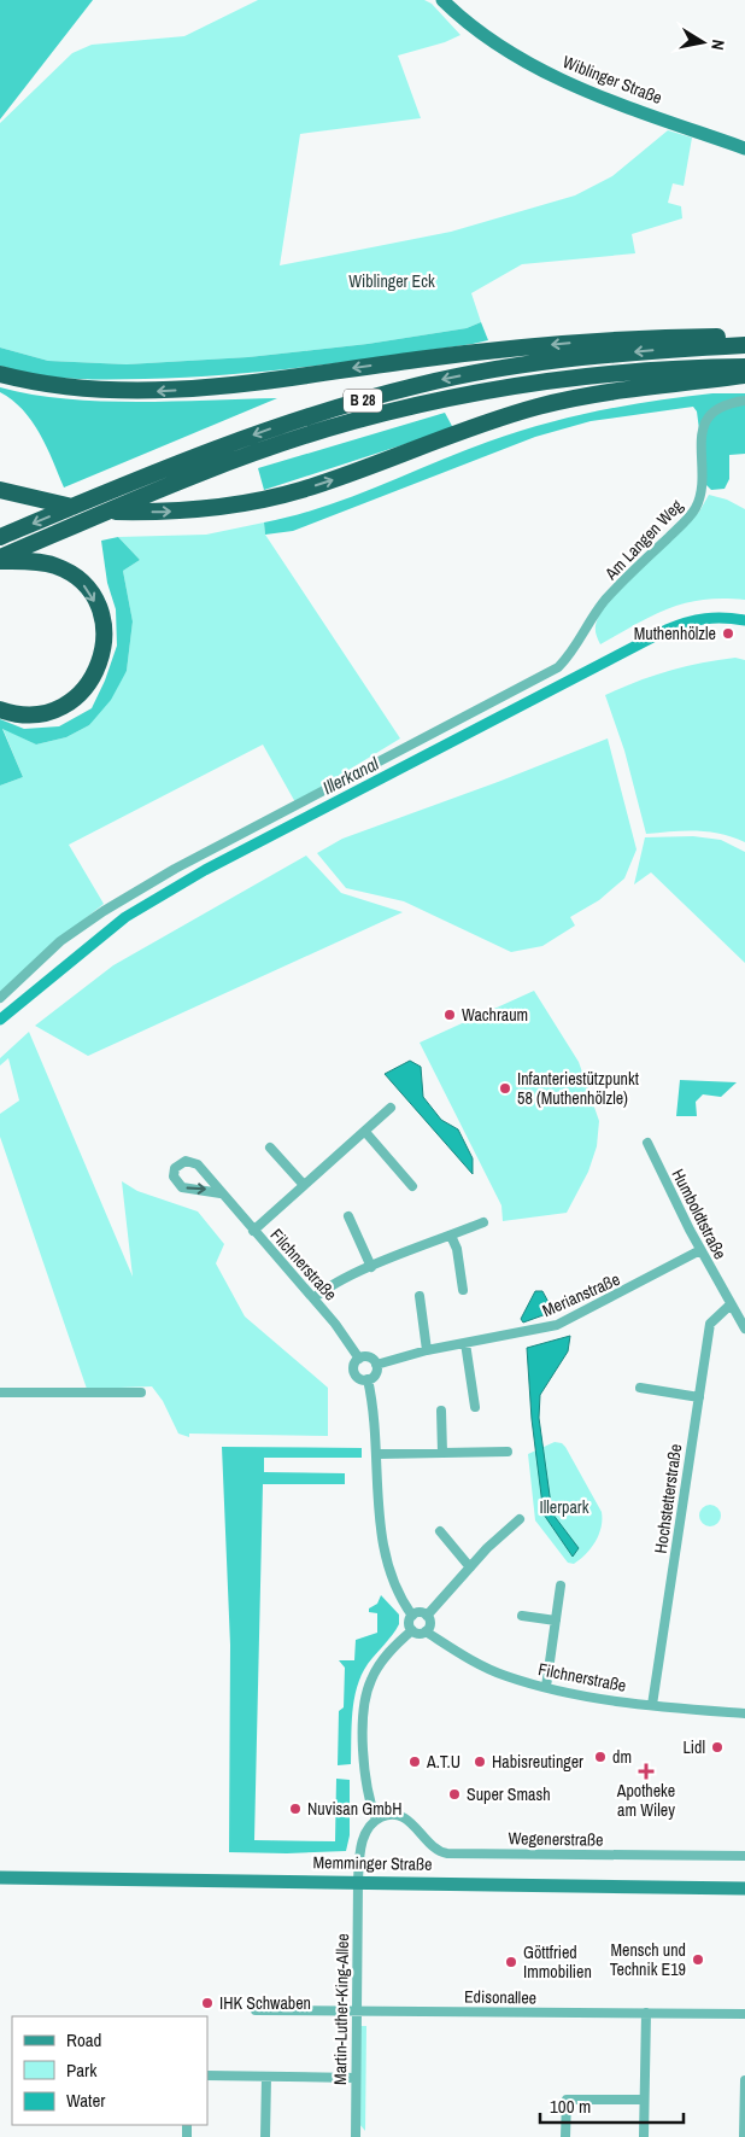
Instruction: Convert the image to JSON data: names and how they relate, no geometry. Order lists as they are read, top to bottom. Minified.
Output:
{"streets":{"highway":["B 28"],"main road":["Wiblinger Straße","Memminger Straße"],"street":["Am Langen Weg","Humboldtstraße","Filchnerstraße","Merianstraße","Hochstetterstraße","Wegenerstraße","Edisonallee","Martin-Luther-King-Allee"]},"crossings":[["Humboldtstraße","Merianstraße"],["Humboldtstraße","Hochstetterstraße"],["Filchnerstraße","Merianstraße"],["Filchnerstraße","Hochstetterstraße"],["Memminger Straße","Martin-Luther-King-Allee"],["Edisonallee","Martin-Luther-King-Allee"]],"water":["Illerkanal"],"parks":["Wiblinger Eck","Illerpark"],"places":{"other":["Muthenhölzle","Wachraum","Infanteriestützpunkt 58 (Muthenhölzle)","Lidl","dm","A.T.U","Habisreutinger","Super Smash","Nuvisan GmbH","Mensch und Technik E19","Göttfried Immobilien","IHK Schwaben"],"health":["Apotheke am Wiley"]},"legend":["Road","Park","Water"],"scale_bar":"100 m","north":"right"}
